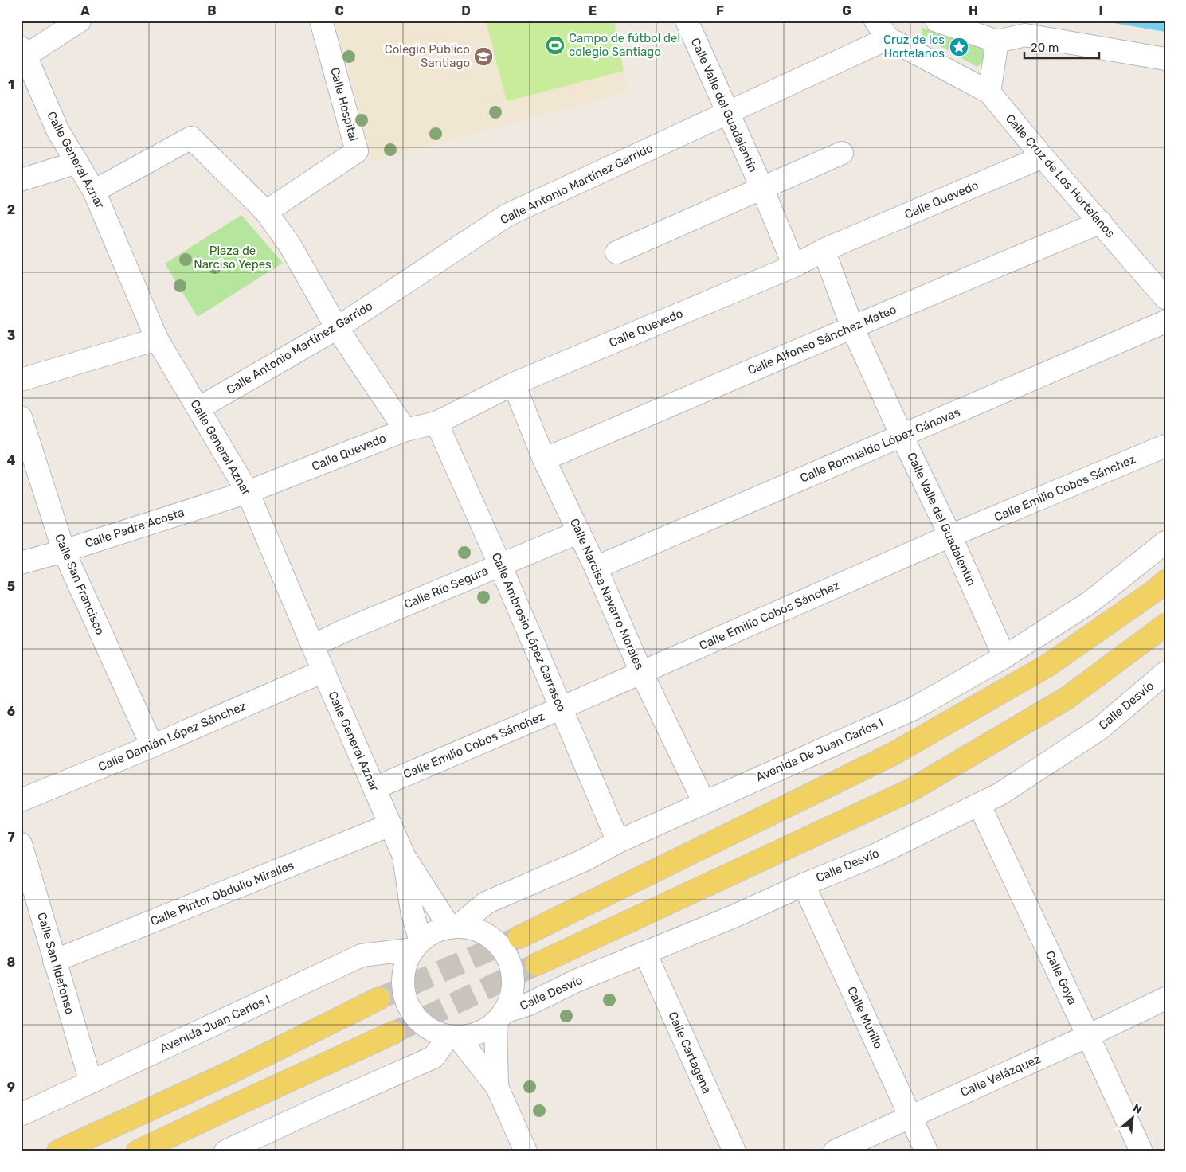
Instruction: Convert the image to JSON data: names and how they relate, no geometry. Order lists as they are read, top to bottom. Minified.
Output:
{"streets":{"street":["Calle Hospital","Calle Valle del Guadalentín","Calle General Aznar","Calle Cruz de Los Hortelanos","Calle Antonio Martínez Garrido","Calle Quevedo","Calle Alfonso Sánchez Mateo","Calle Romualdo López Cánovas","Calle Emilio Cobos Sánchez","Calle Padre Acosta","Calle San Francisco","Calle Río Segura","Calle Narcisa Navarro Morales","Calle Ambrosio López Carrasco","Calle Desvío","Calle Damián López Sánchez","Avenida De Juan Carlos I","Calle Pintor Obdulio Miralles","Calle San Ildefonso","Calle Goya","Calle Murillo","Avenida Juan Carlos I","Calle Cartagena","Calle Velázquez"]},"crossings":[["Calle Valle del Guadalentín","Calle Antonio Martínez Garrido"],["Calle Valle del Guadalentín","Calle Quevedo"],["Calle Valle del Guadalentín","Calle Alfonso Sánchez Mateo"],["Calle Valle del Guadalentín","Calle Romualdo López Cánovas"],["Calle Valle del Guadalentín","Calle Emilio Cobos Sánchez"],["Calle Valle del Guadalentín","Avenida De Juan Carlos I"],["Calle General Aznar","Calle Antonio Martínez Garrido"],["Calle General Aznar","Calle Quevedo"],["Calle General Aznar","Calle Emilio Cobos Sánchez"],["Calle General Aznar","Calle Padre Acosta"],["Calle General Aznar","Calle Río Segura"],["Calle General Aznar","Calle Desvío"],["Calle General Aznar","Calle Damián López Sánchez"],["Calle General Aznar","Avenida De Juan Carlos I"],["Calle General Aznar","Calle Pintor Obdulio Miralles"],["Calle General Aznar","Avenida Juan Carlos I"],["Calle Cruz de Los Hortelanos","Calle Quevedo"],["Calle Cruz de Los Hortelanos","Calle Alfonso Sánchez Mateo"],["Calle Quevedo","Calle Padre Acosta"],["Calle Quevedo","Calle Narcisa Navarro Morales"],["Calle Quevedo","Calle Ambrosio López Carrasco"],["Calle Alfonso Sánchez Mateo","Calle Narcisa Navarro Morales"],["Calle Romualdo López Cánovas","Calle Narcisa Navarro Morales"],["Calle Emilio Cobos Sánchez","Calle Narcisa Navarro Morales"],["Calle Emilio Cobos Sánchez","Calle Ambrosio López Carrasco"],["Calle Padre Acosta","Calle San Francisco"],["Calle San Francisco","Calle Damián López Sánchez"],["Calle Río Segura","Calle Narcisa Navarro Morales"],["Calle Río Segura","Calle Ambrosio López Carrasco"],["Calle Narcisa Navarro Morales","Avenida De Juan Carlos I"],["Calle Ambrosio López Carrasco","Avenida De Juan Carlos I"],["Calle Desvío","Avenida De Juan Carlos I"],["Calle Desvío","Calle Goya"],["Calle Desvío","Calle Murillo"],["Calle Desvío","Avenida Juan Carlos I"],["Calle Desvío","Calle Cartagena"],["Avenida De Juan Carlos I","Avenida Juan Carlos I"],["Calle Pintor Obdulio Miralles","Calle San Ildefonso"],["Calle San Ildefonso","Avenida Juan Carlos I"],["Calle Goya","Calle Velázquez"],["Calle Murillo","Calle Velázquez"]],"parks":["Plaza de Narciso Yepes"],"places":{"sports":["Campo de fútbol del colegio Santiago"],"place":["Cruz de los Hortelanos"],"school or university":["Colegio Público Santiago"]},"scale_bar":"20 m","north":"top right","grid":{"columns":["A","B","C","D","E","F","G","H","I"],"rows":["1","2","3","4","5","6","7","8","9"]}}
